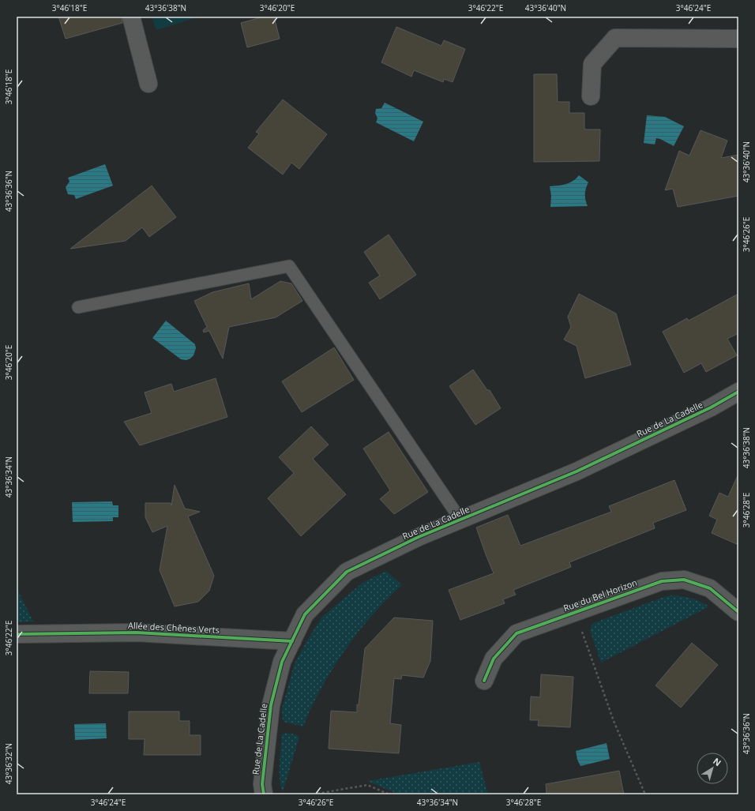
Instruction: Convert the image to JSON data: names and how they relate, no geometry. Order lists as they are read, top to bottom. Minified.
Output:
{"streets":{"street":["Rue de La Cadelle","Rue du Bel Horizon","Allée des Chênes Verts"]},"crossings":[["Rue de La Cadelle","Allée des Chênes Verts"]],"north":"top right","coordinates":["3°46'18\"E","43°36'38\"N","3°46'20\"E","3°46'22\"E","43°36'40\"N","3°46'24\"E","43°36'36\"N","3°46'26\"E","43°36'34\"N","3°46'28\"E","43°36'32\"N"]}
